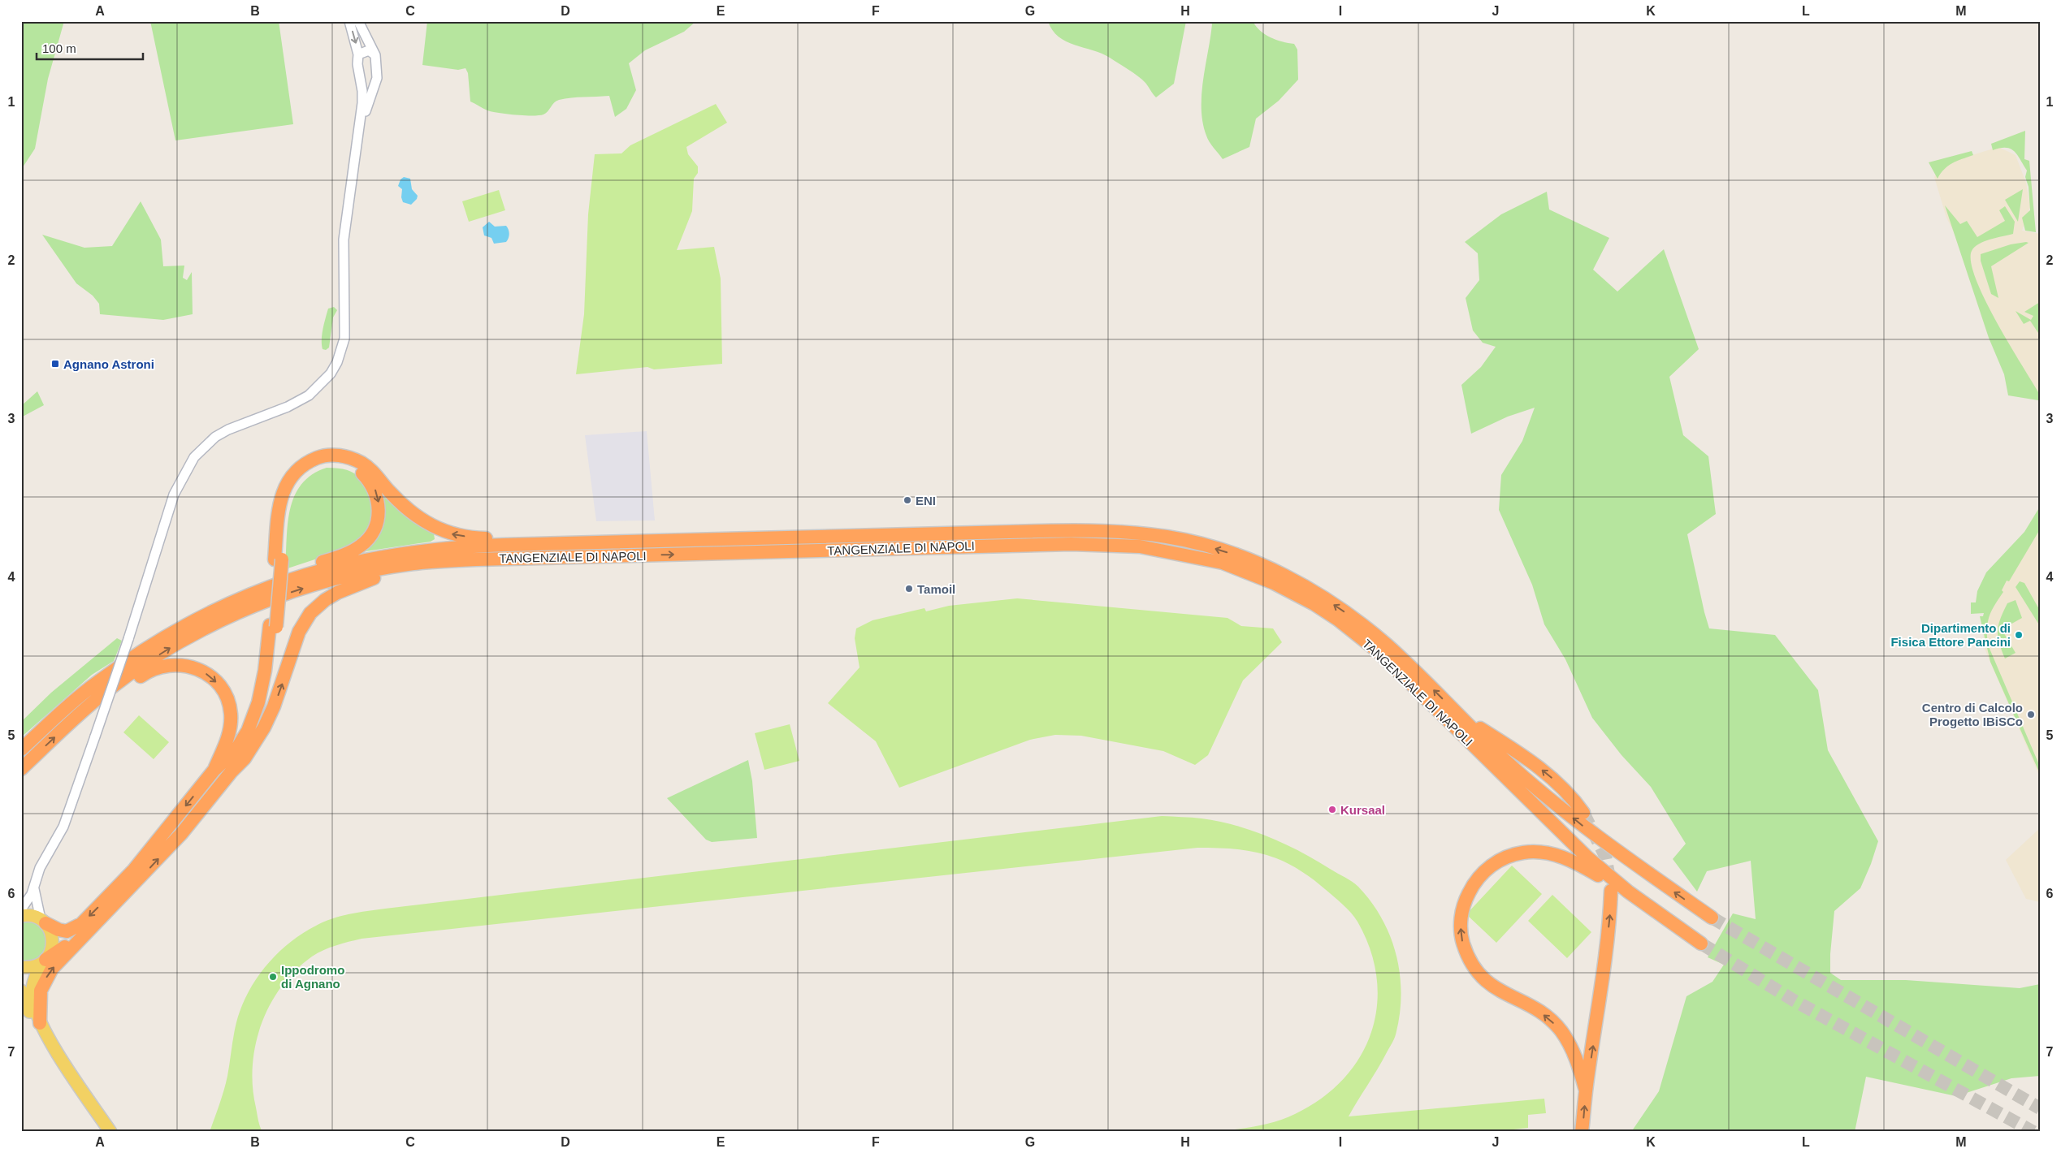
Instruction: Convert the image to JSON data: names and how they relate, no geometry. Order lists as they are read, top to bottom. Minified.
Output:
{"streets":{"highway":["TANGENZIALE DI NAPOLI"]},"places":{"transit":["Agnano Astroni"],"other":["ENI","Tamoil","Dipartimento di Fisica Ettore Pancini","Centro di Calcolo Progetto IBiSCo","Kursaal","Ippodromo di Agnano"]},"scale_bar":"100 m","grid":{"columns":["A","B","C","D","E","F","G","H","I","J","K","L","M"],"rows":["1","2","3","4","5","6","7"]}}
